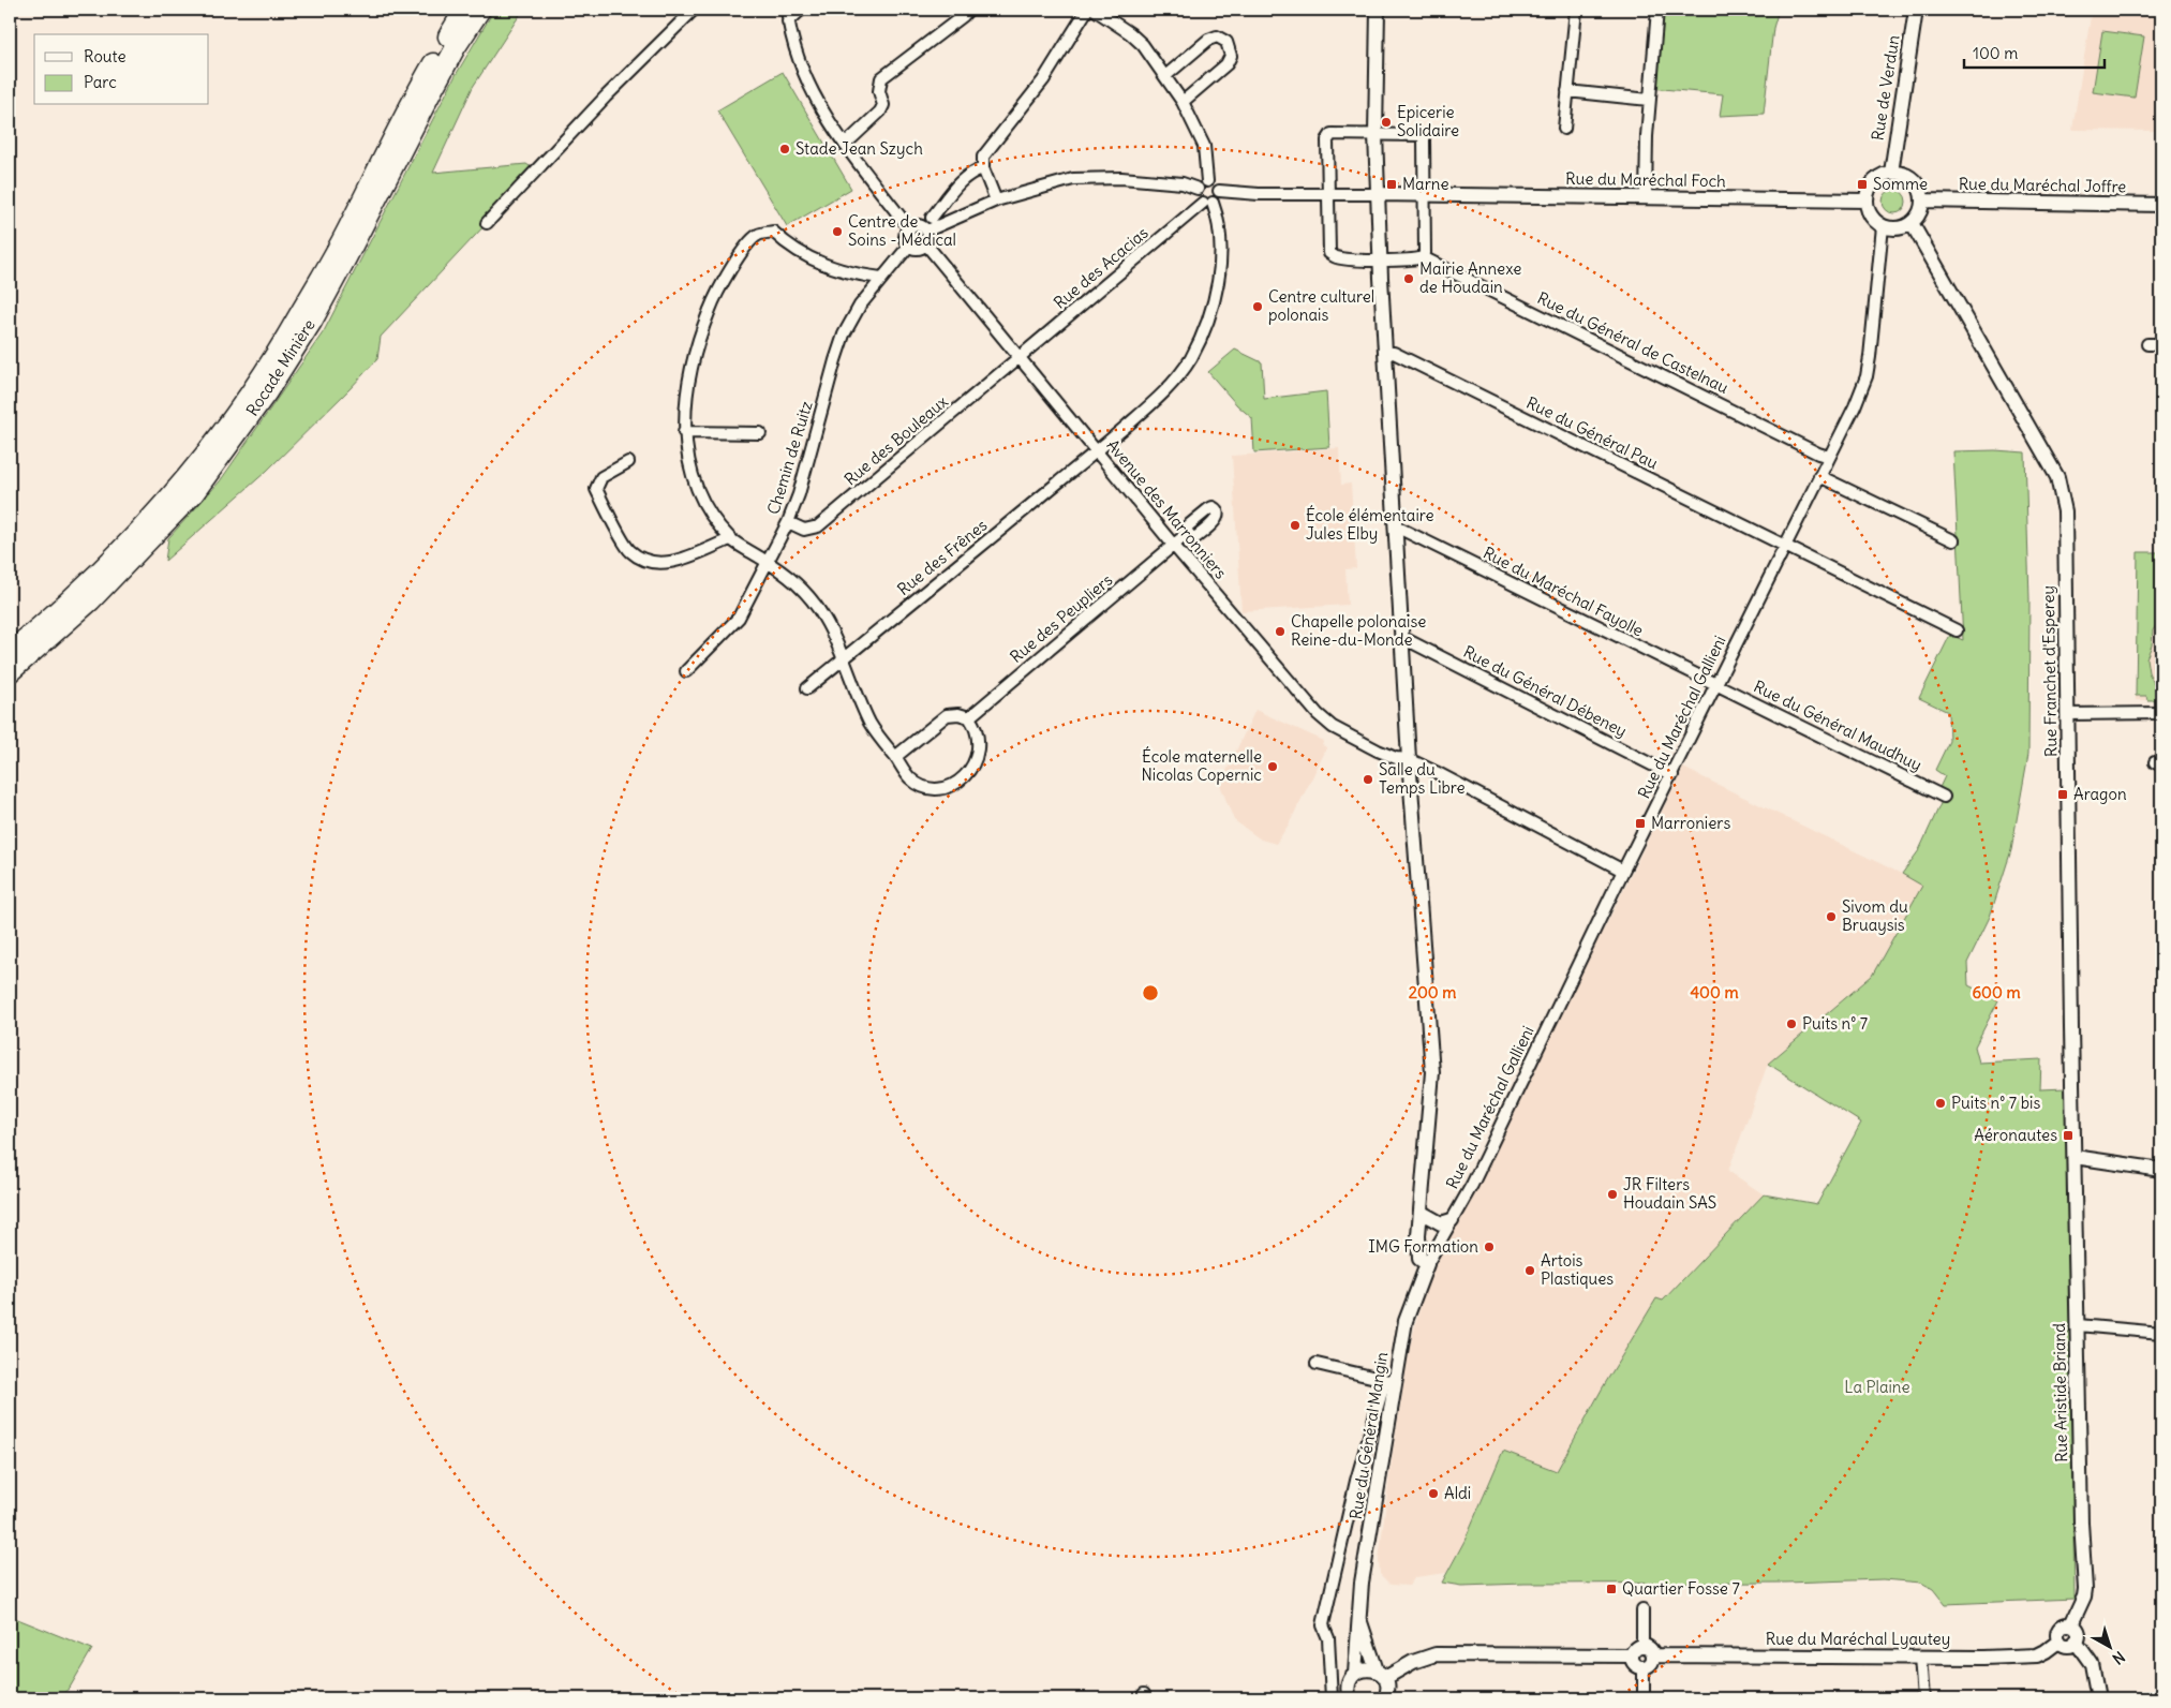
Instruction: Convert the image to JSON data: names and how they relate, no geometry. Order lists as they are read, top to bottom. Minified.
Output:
{"streets":{"highway":["Rocade Minière"],"street":["Rue de Verdun","Rue du Maréchal Foch","Rue du Maréchal Joffre","Rue des Acacias","Rue du Général de Castelnau","Rue du Général Pau","Rue des Bouleaux","Chemin de Ruitz","Avenue des Marronniers","Rue des Frênes","Rue du Maréchal Fayolle","Rue des Peupliers","Rue Franchet d'Esperey","Rue du Général Débeney","Rue du Maréchal Gallieni","Rue du Général Maudhuy","Rue Aristide Briand","Rue du Général Mangin","Rue du Maréchal Lyautey"]},"crossings":[["Rue de Verdun","Rue du Maréchal Foch"],["Rue de Verdun","Rue du Maréchal Joffre"],["Rue de Verdun","Rue Franchet d'Esperey"],["Rue de Verdun","Rue du Maréchal Gallieni"],["Rue du Maréchal Foch","Rue du Maréchal Joffre"],["Rue du Maréchal Foch","Rue Franchet d'Esperey"],["Rue du Maréchal Foch","Rue du Maréchal Gallieni"],["Rue du Maréchal Joffre","Rue Franchet d'Esperey"],["Rue du Maréchal Joffre","Rue du Maréchal Gallieni"],["Rue des Acacias","Rue des Bouleaux"],["Rue des Acacias","Avenue des Marronniers"],["Rue des Acacias","Rue des Frênes"],["Rue du Général de Castelnau","Rue du Maréchal Gallieni"],["Rue du Général Pau","Rue du Maréchal Gallieni"],["Rue des Bouleaux","Chemin de Ruitz"],["Rue des Bouleaux","Avenue des Marronniers"],["Chemin de Ruitz","Avenue des Marronniers"],["Avenue des Marronniers","Rue des Frênes"],["Avenue des Marronniers","Rue des Peupliers"],["Avenue des Marronniers","Rue du Maréchal Gallieni"],["Rue du Maréchal Fayolle","Rue du Maréchal Gallieni"],["Rue du Maréchal Fayolle","Rue du Général Maudhuy"],["Rue Franchet d'Esperey","Rue du Maréchal Gallieni"],["Rue Franchet d'Esperey","Rue Aristide Briand"],["Rue du Général Débeney","Rue du Maréchal Gallieni"],["Rue du Maréchal Gallieni","Rue du Général Maudhuy"],["Rue du Maréchal Gallieni","Rue du Général Mangin"],["Rue Aristide Briand","Rue du Maréchal Lyautey"]],"parks":["La Plaine"],"places":{"other":["Epicerie Solidaire","Stade Jean Szych","Centre de Soins - Médical","Mairie Annexe de Houdain","Centre culturel polonais","École élémentaire Jules Elby","Chapelle polonaise Reine-du-Monde","École maternelle Nicolas Copernic","Salle du Temps Libre","Sivom du Bruaysis","Puits n° 7","Puits n° 7 bis","JR Filters Houdain SAS","IMG Formation","Artois Plastiques","Aldi"],"transit":["Marne","Somme","Aragon","Marroniers","Aéronautes","Quartier Fosse 7"]},"legend":["Route","Parc"],"scale_bar":"100 m","north":"bottom right","rings":["200 m","400 m","600 m"]}
